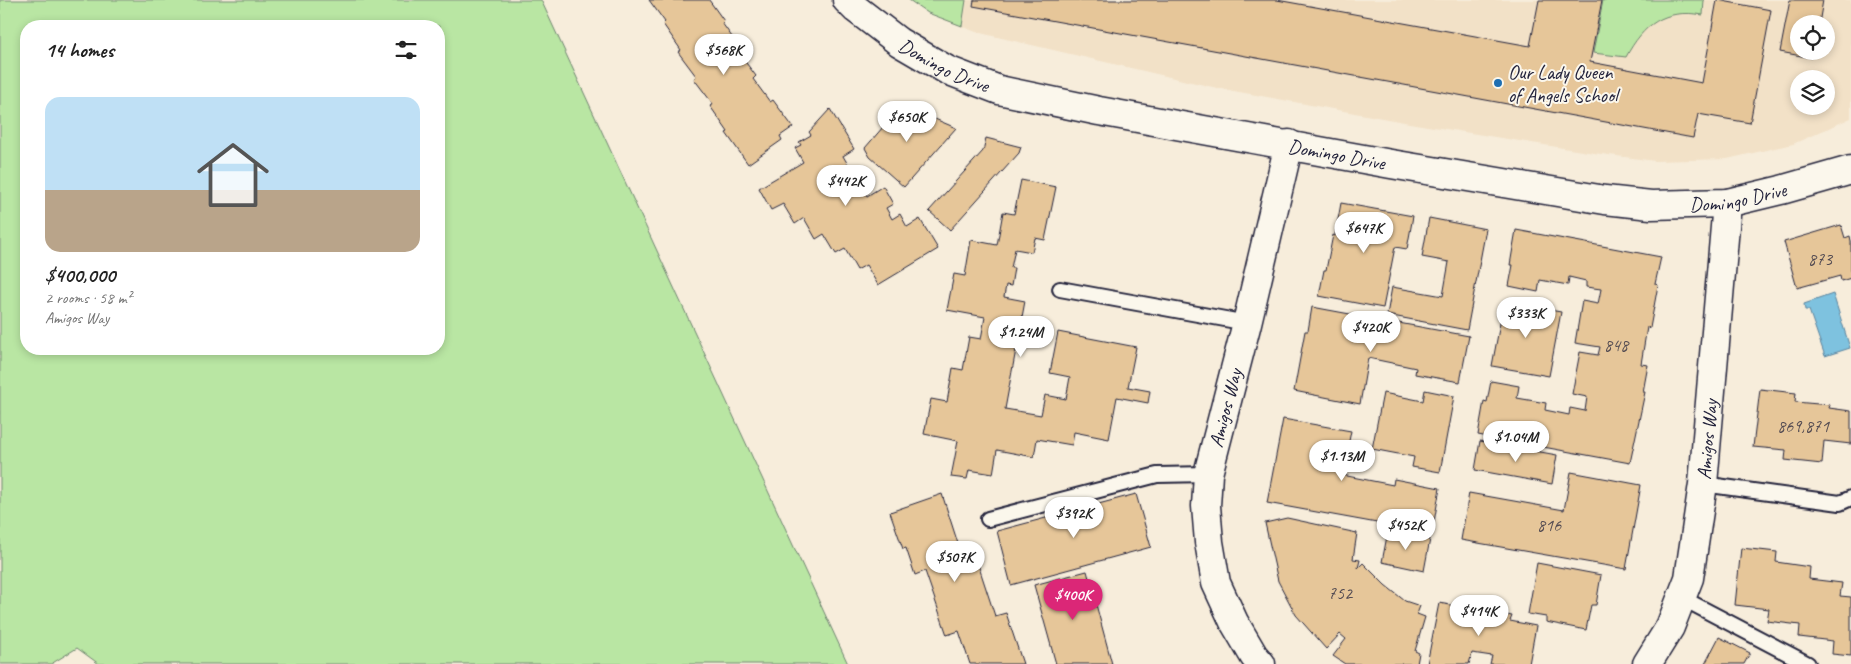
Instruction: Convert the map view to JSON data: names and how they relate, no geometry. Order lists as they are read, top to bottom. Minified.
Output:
{"streets":{"street":["Domingo Drive","Amigos Way"]},"crossings":[["Domingo Drive","Amigos Way"]],"places":["Our Lady Queen of Angels School"],"house_numbers":["873","848","869,871","816","752"],"page":{"heading":"14 homes","price":["$568K","$650K","$442K","$647K","$333K","$420K","$1.24M","$1.04M","$1.13M","$392K","$452K","$507K","$400K","$414K"],"list":[{"name":"$400,000","note":"2 rooms · 58 m² · Amigos Way"}]}}
